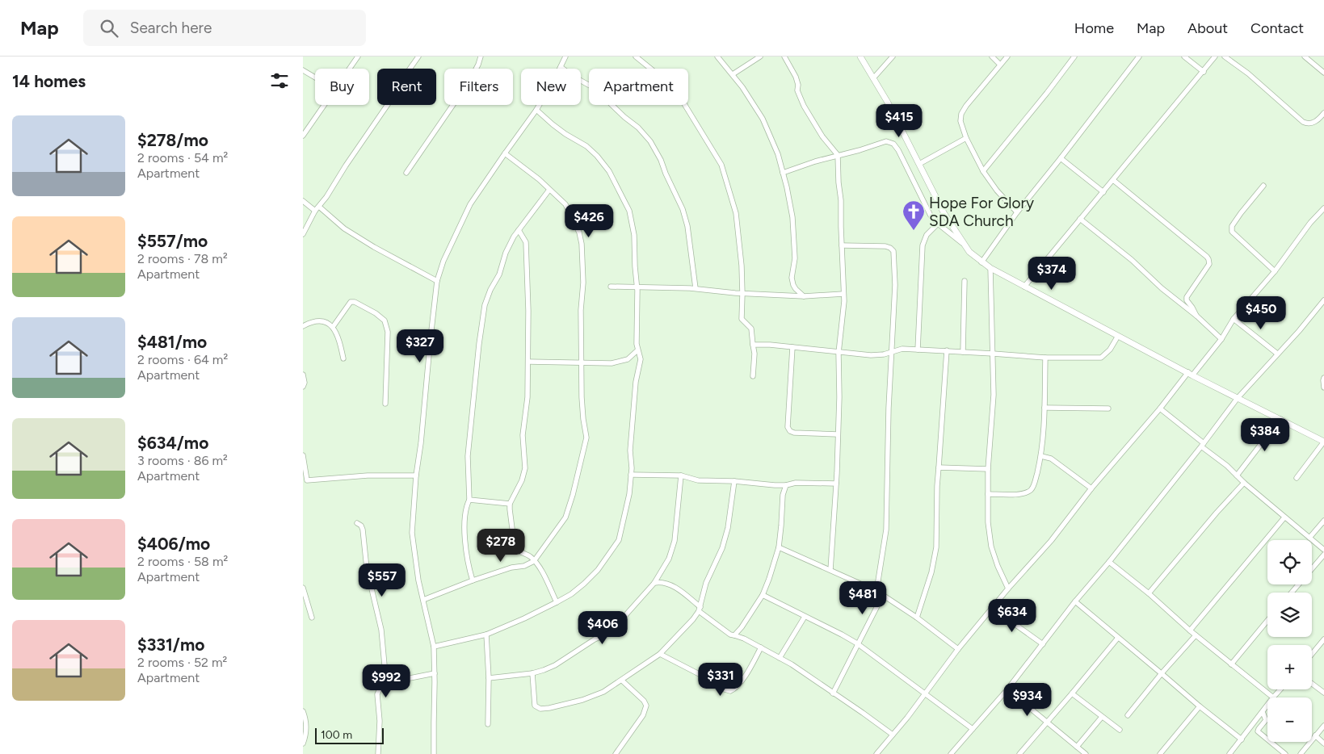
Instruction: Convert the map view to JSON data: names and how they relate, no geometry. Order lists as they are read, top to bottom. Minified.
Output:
{"places":{"church":["Hope For Glory SDA Church"]},"scale_bar":"100 m","page":{"header":"Map","search":"Search here","nav":["Home","Map","About","Contact"],"heading":"14 homes","chip":["Buy","Rent","Filters","New","Apartment"],"price":["$415","$426","$374","$450","$327","$384","$278","$557","$481","$634","$406","$331","$992","$934"],"list":[{"name":"$278/mo","note":"2 rooms · 54 m² · Apartment"},{"name":"$557/mo","note":"2 rooms · 78 m² · Apartment"},{"name":"$481/mo","note":"2 rooms · 64 m² · Apartment"},{"name":"$634/mo","note":"3 rooms · 86 m² · Apartment"},{"name":"$406/mo","note":"2 rooms · 58 m² · Apartment"},{"name":"$331/mo","note":"2 rooms · 52 m² · Apartment"}],"map_buttons":["+","−"],"scale":"100 m"}}
